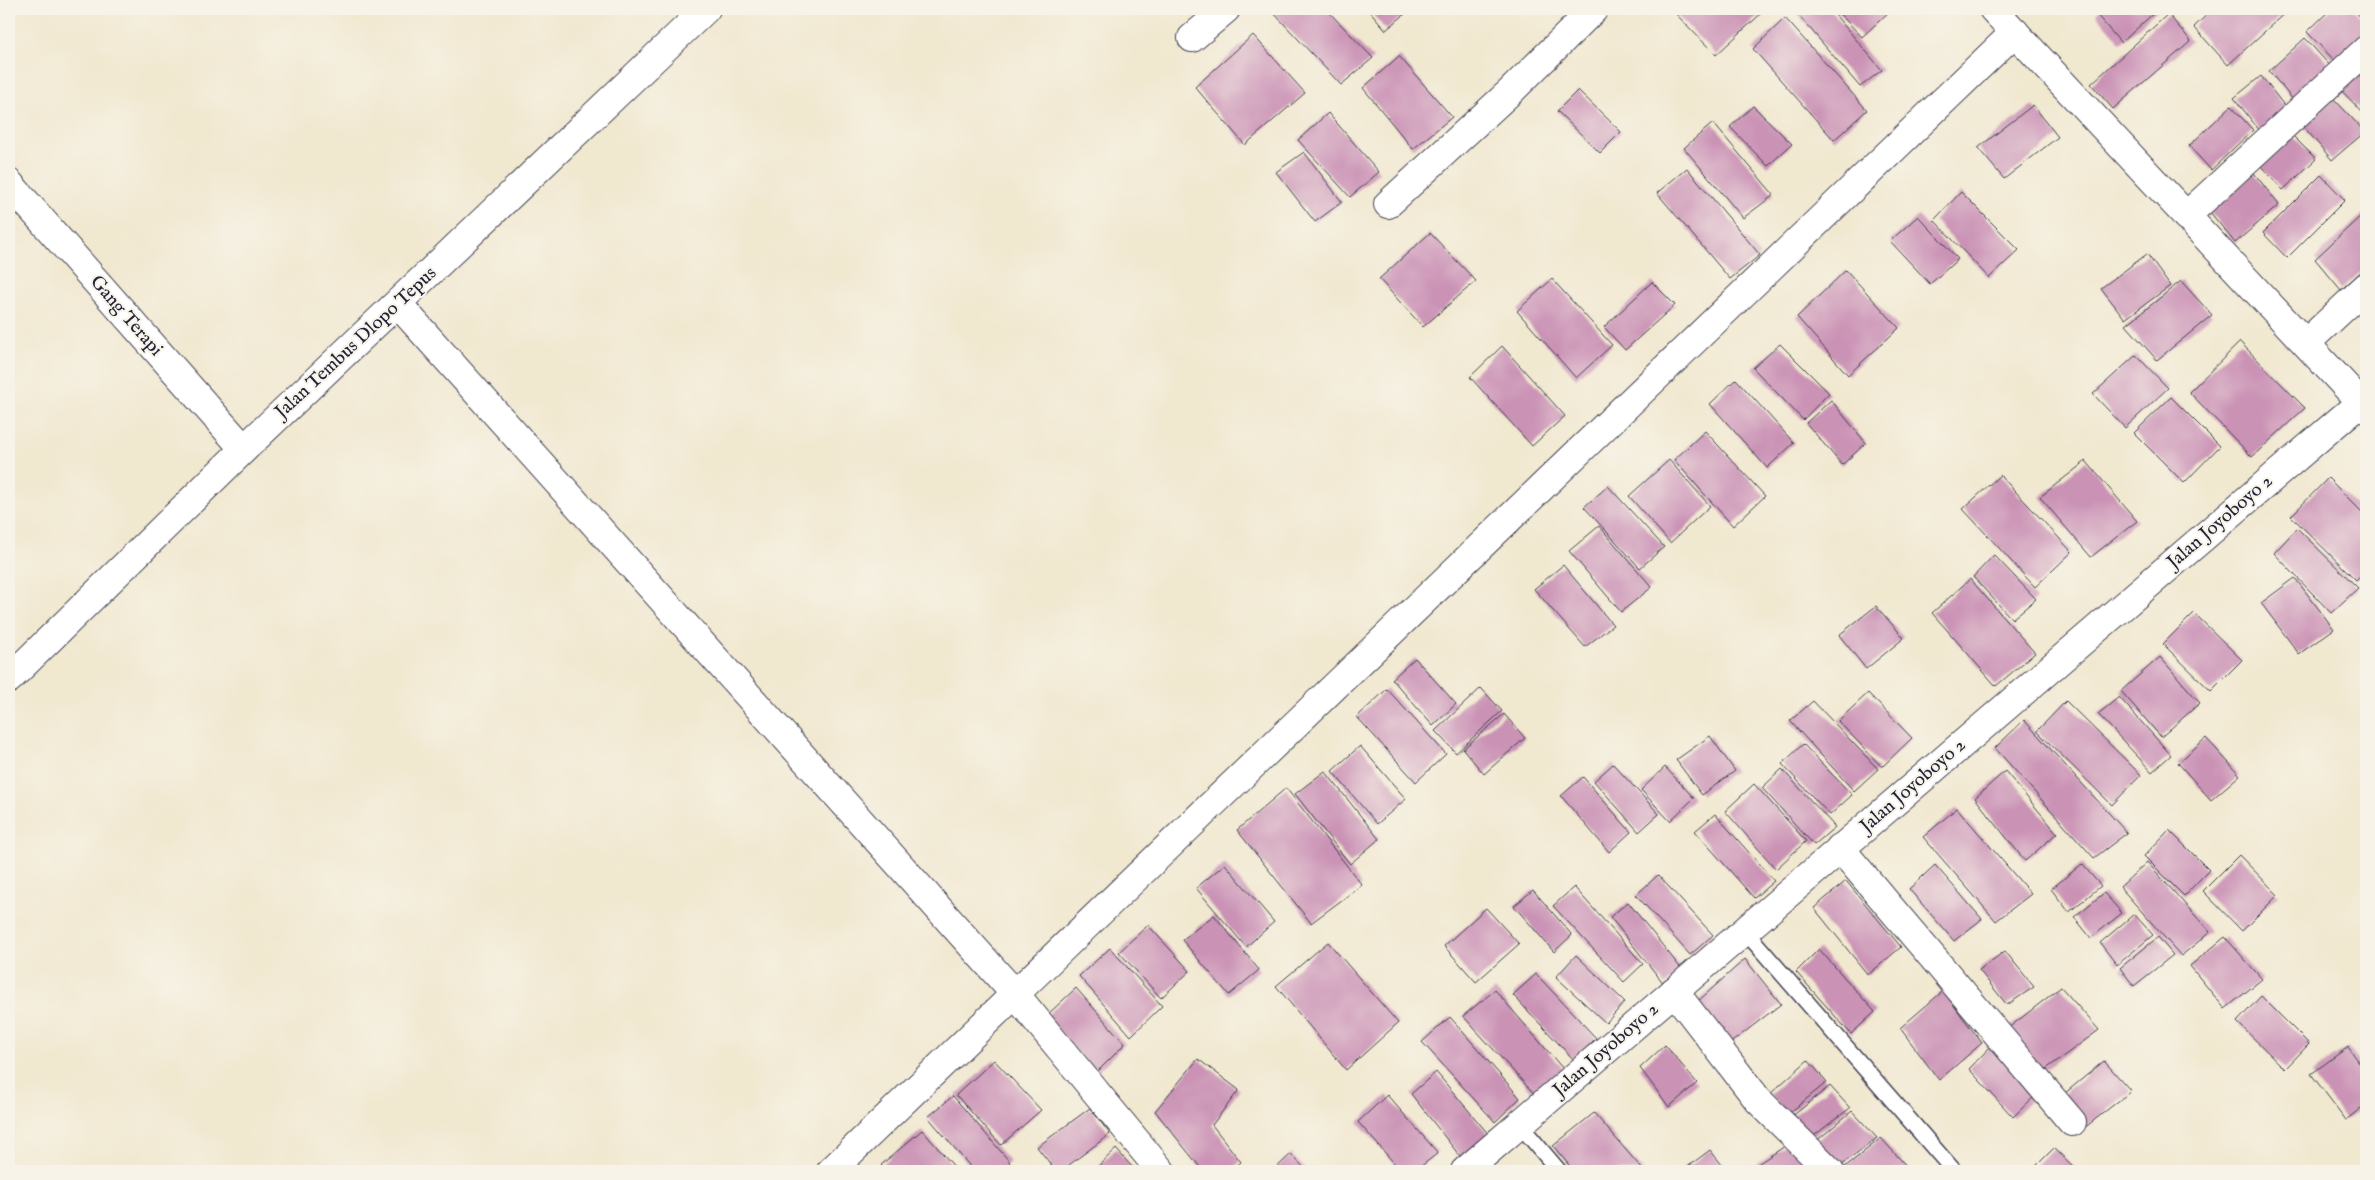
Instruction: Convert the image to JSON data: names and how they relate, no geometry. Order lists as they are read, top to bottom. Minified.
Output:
{"streets":{"street":["Gang Terapi","Jalan Tembus Dlopo Tepus","Jalan Joyoboyo 2"]},"crossings":[["Gang Terapi","Jalan Tembus Dlopo Tepus"]]}
